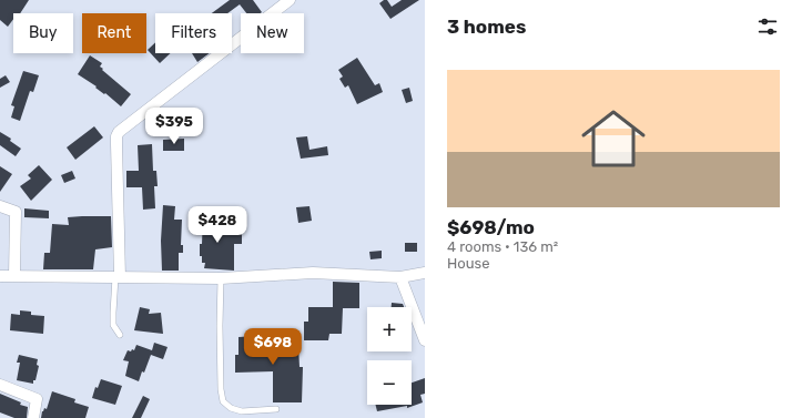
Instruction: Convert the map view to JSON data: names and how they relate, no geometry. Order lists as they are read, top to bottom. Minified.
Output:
{"page":{"heading":"3 homes","chip":["Buy","Rent","Filters","New"],"list":[{"name":"$698/mo","note":"4 rooms · 136 m² · House"}],"price":["$395","$428","$698"],"map_buttons":["+","−"]}}
